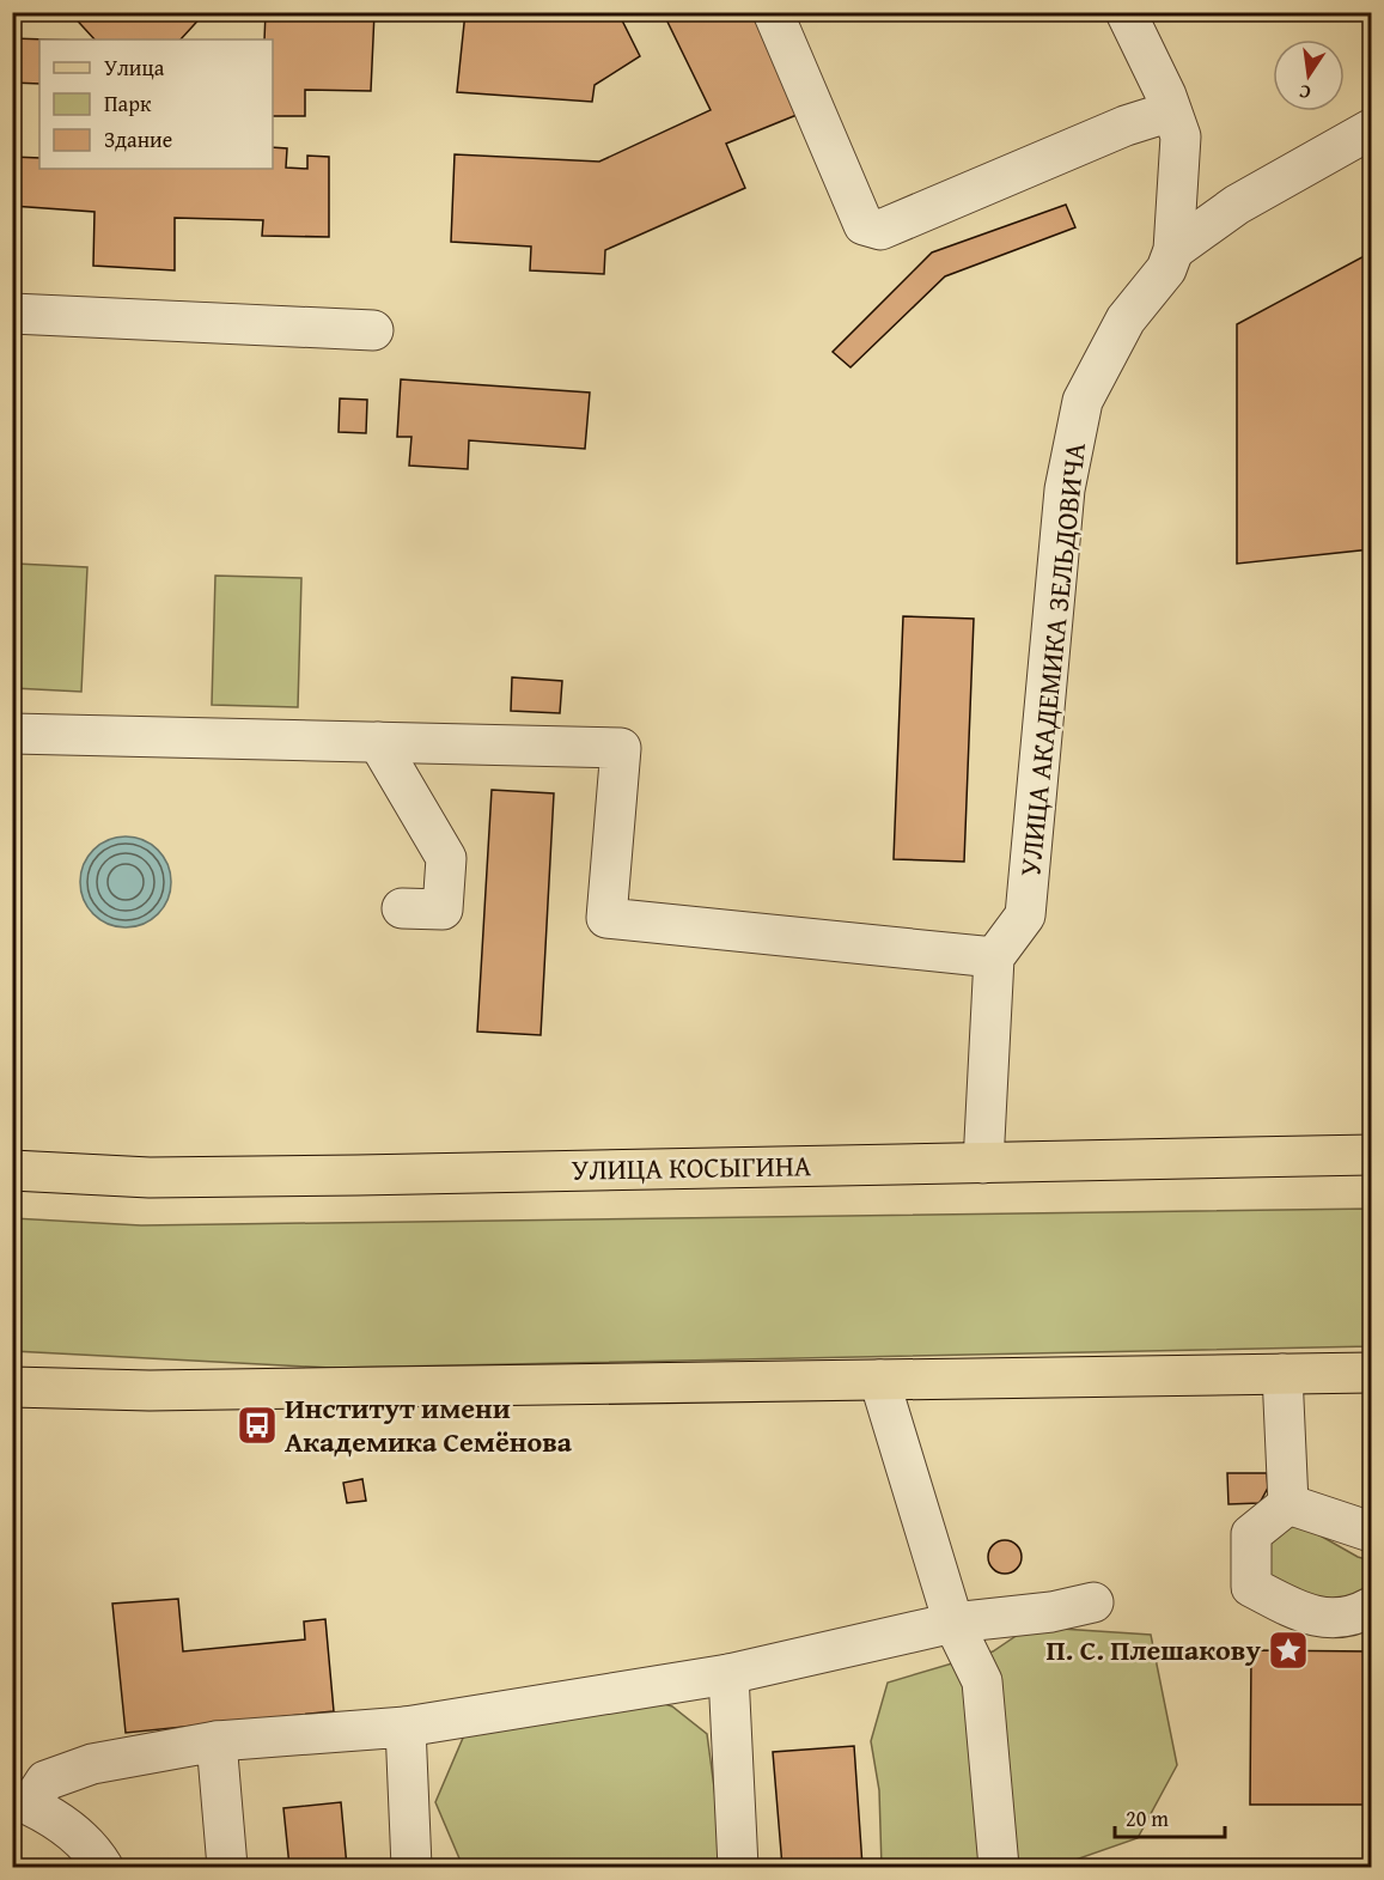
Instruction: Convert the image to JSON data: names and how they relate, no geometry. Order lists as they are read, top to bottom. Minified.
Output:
{"streets":{"main road":["УЛИЦА КОСЫГИНА"],"street":["УЛИЦА АКАДЕМИКА ЗЕЛЬДОВИЧА"]},"places":{"bus stop":["Институт имени Академика Семёнова"],"place":["П. С. Плешакову"]},"legend":["Улица","Парк","Здание"],"scale_bar":"20 m","north":"bottom"}
